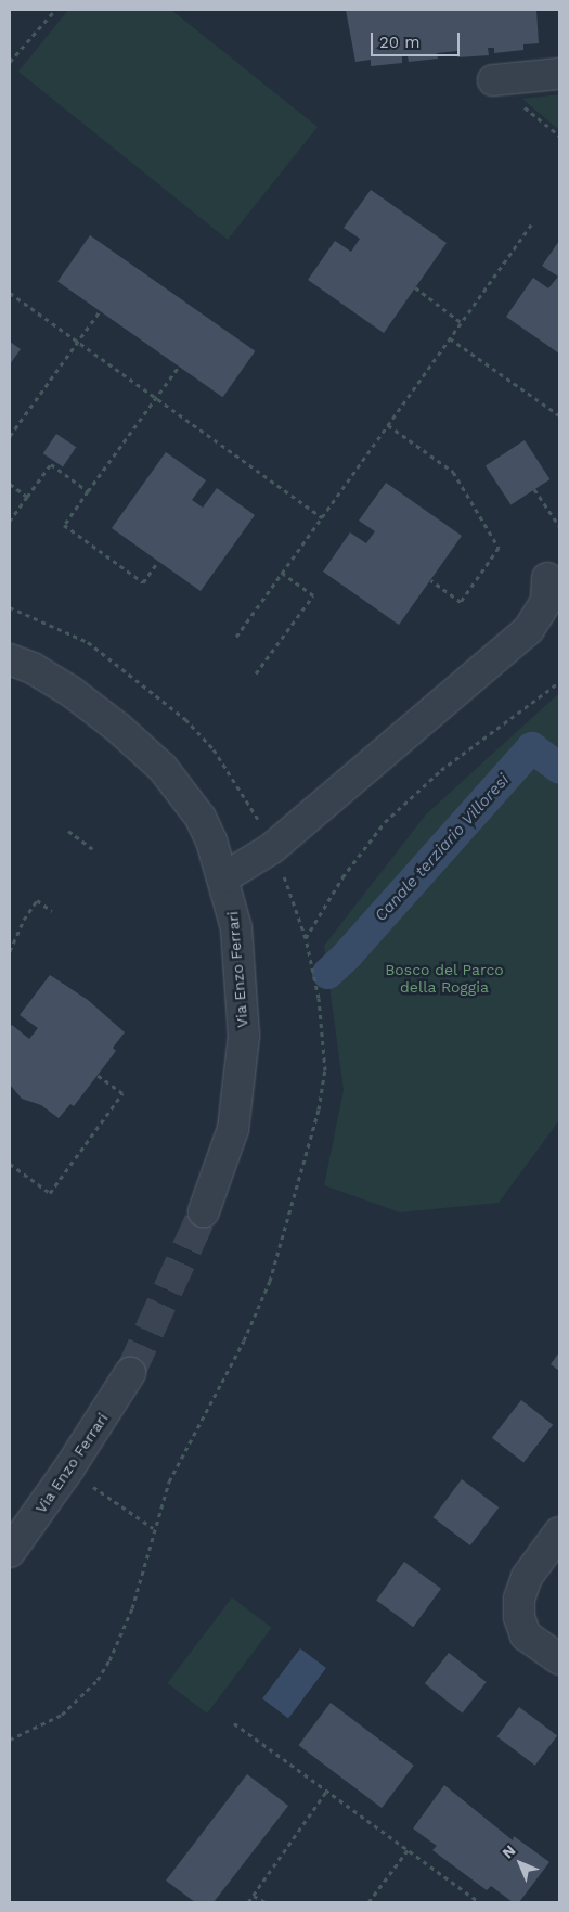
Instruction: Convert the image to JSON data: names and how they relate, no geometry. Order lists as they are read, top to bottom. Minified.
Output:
{"streets":{"street":["Via Enzo Ferrari"]},"water":["Canale terziario Villoresi"],"parks":["Bosco del Parco della Roggia"],"scale_bar":"20 m","north":"top left"}
